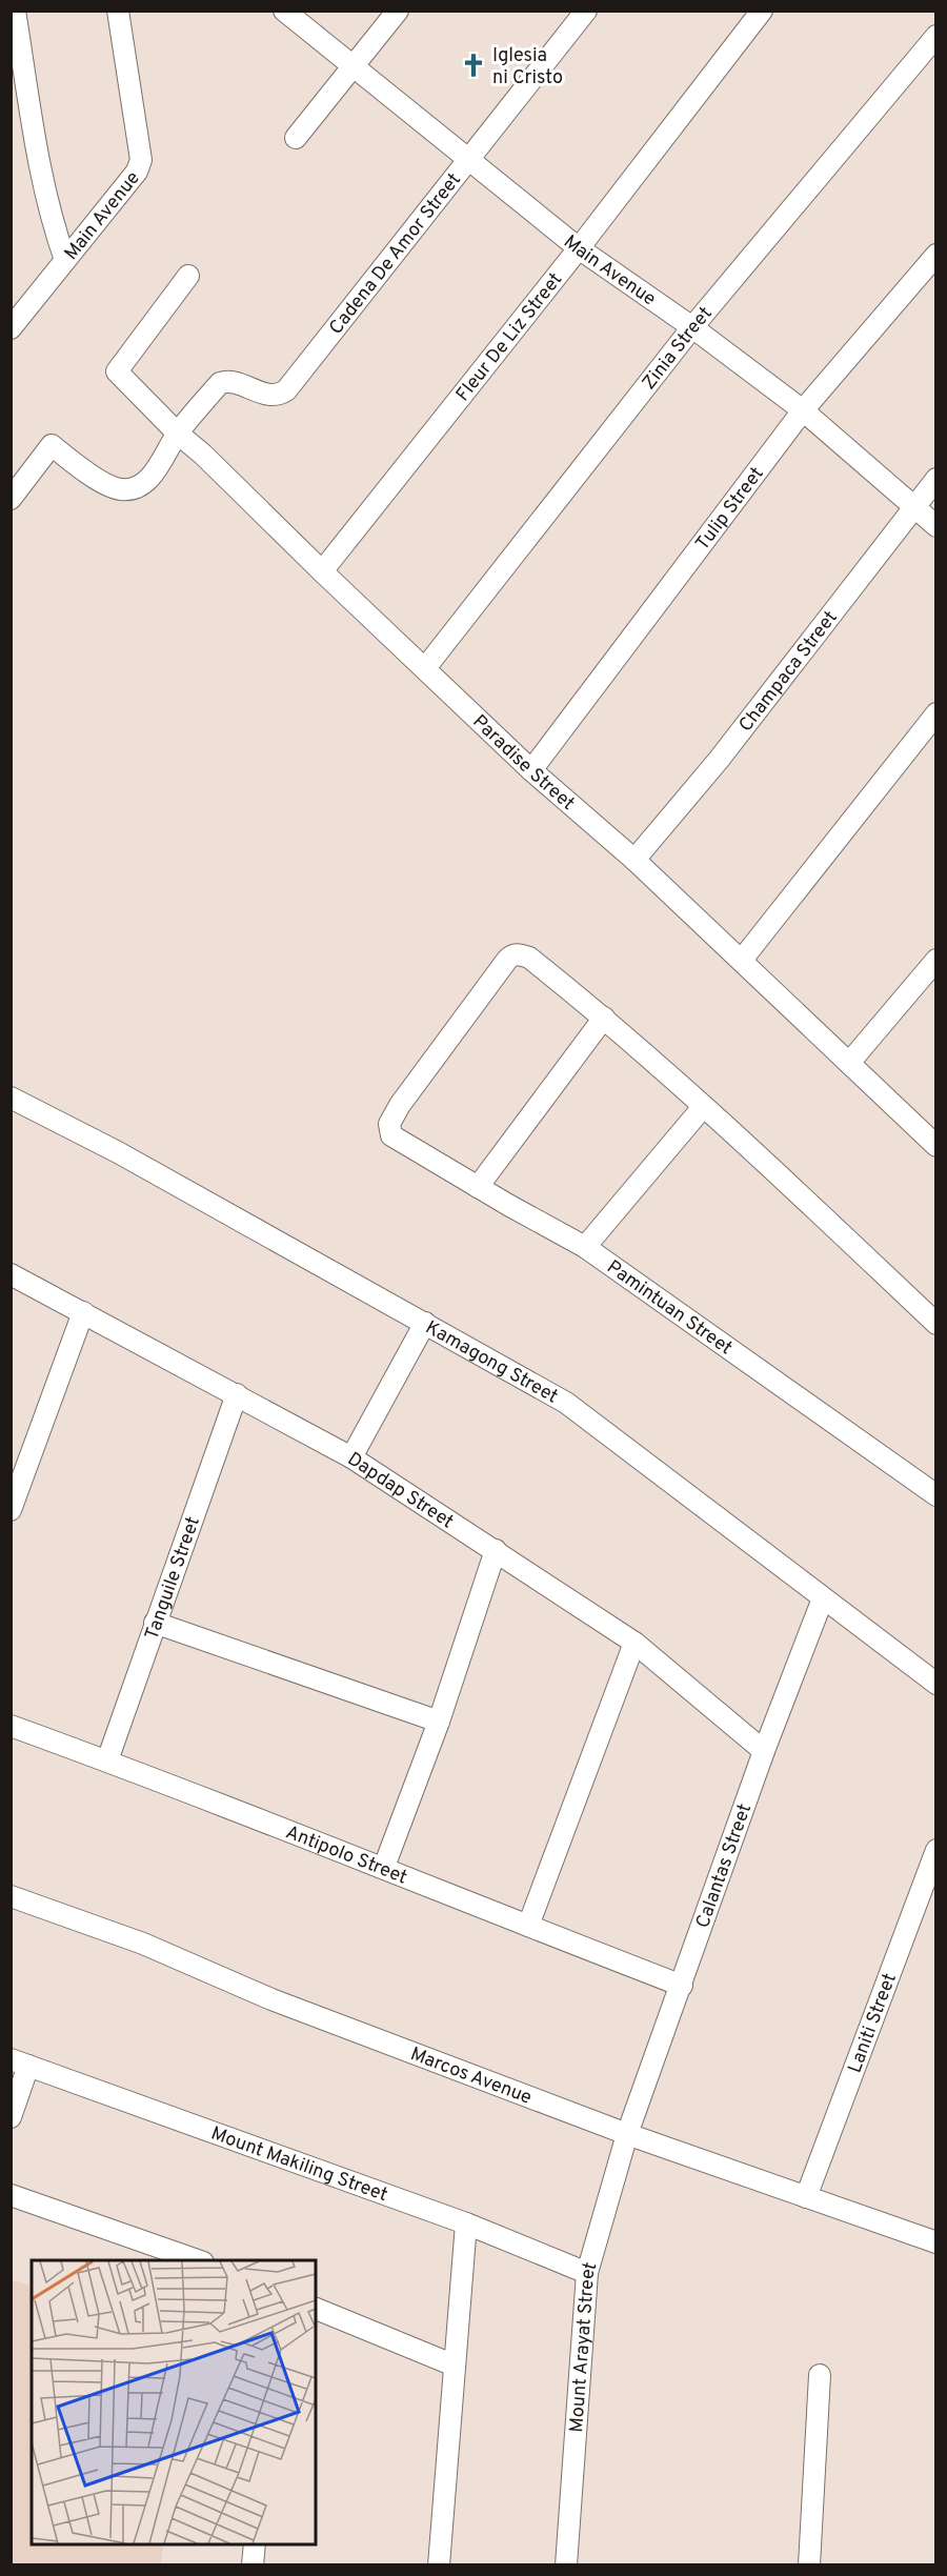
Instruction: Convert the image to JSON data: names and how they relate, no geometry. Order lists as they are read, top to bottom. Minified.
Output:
{"streets":{"street":["Main Avenue","Cadena De Amor Street","Fleur De Liz Street","Zinia Street","Tulip Street","Champaca Street","Paradise Street","Pamintuan Street","Kamagong Street","Dapdap Street","Tanguile Street","Antipolo Street","Calantas Street","Laniti Street","Marcos Avenue","Mount Makiling Street","Mount Arayat Street"]},"crossings":[["Main Avenue","Cadena De Amor Street"],["Main Avenue","Fleur De Liz Street"],["Main Avenue","Zinia Street"],["Main Avenue","Tulip Street"],["Main Avenue","Champaca Street"],["Cadena De Amor Street","Paradise Street"],["Fleur De Liz Street","Paradise Street"],["Zinia Street","Paradise Street"],["Tulip Street","Paradise Street"],["Champaca Street","Paradise Street"],["Kamagong Street","Calantas Street"],["Dapdap Street","Tanguile Street"],["Dapdap Street","Calantas Street"],["Tanguile Street","Antipolo Street"],["Antipolo Street","Calantas Street"],["Calantas Street","Marcos Avenue"],["Calantas Street","Mount Arayat Street"],["Laniti Street","Marcos Avenue"],["Marcos Avenue","Mount Arayat Street"],["Mount Makiling Street","Mount Arayat Street"]],"places":{"church":["Iglesia ni Cristo"]}}
